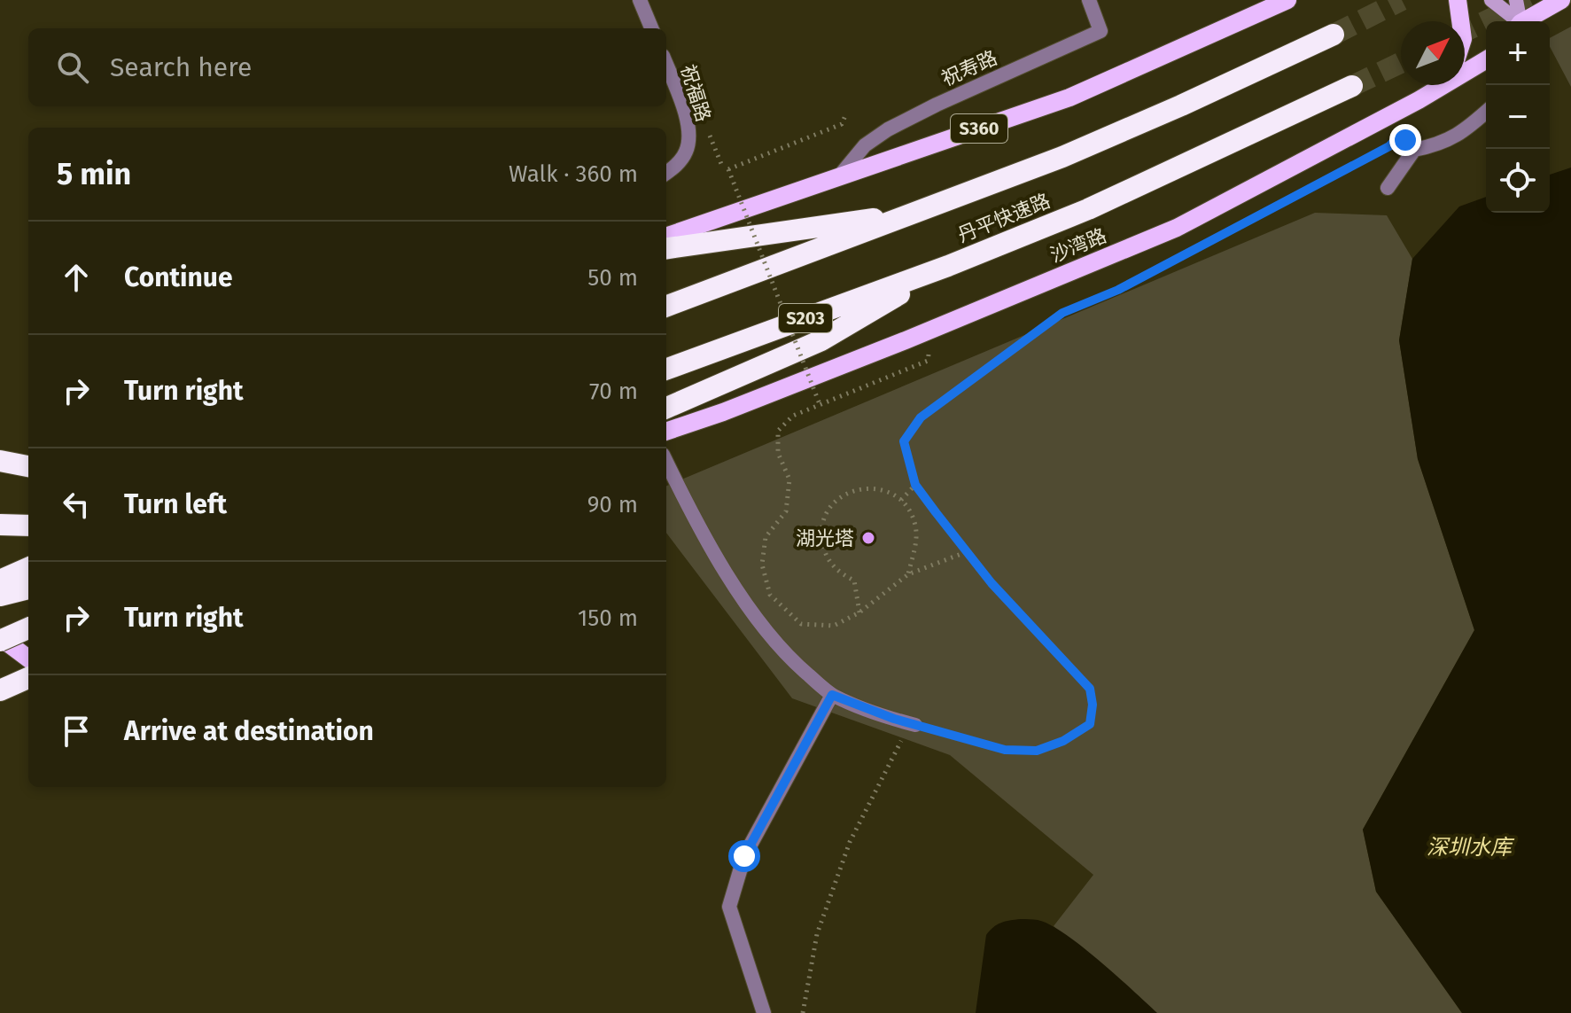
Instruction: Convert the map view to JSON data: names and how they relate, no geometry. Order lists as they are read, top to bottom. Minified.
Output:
{"streets":{"highway":["丹平快速路","S203"],"main road":["S360","沙湾路"],"street":["祝寿路","祝福路"]},"crossings":[["祝寿路","S360"]],"water":["深圳水库"],"places":["湖光塔"],"north":"top right","page":{"map_buttons":["+","−"],"search":"Search here","heading":["5 min","Walk · 360 m"],"list":[["Continue","50 m"],["Turn right","70 m"],["Turn left","90 m"],["Turn right","150 m"],"Arrive at destination"]}}
